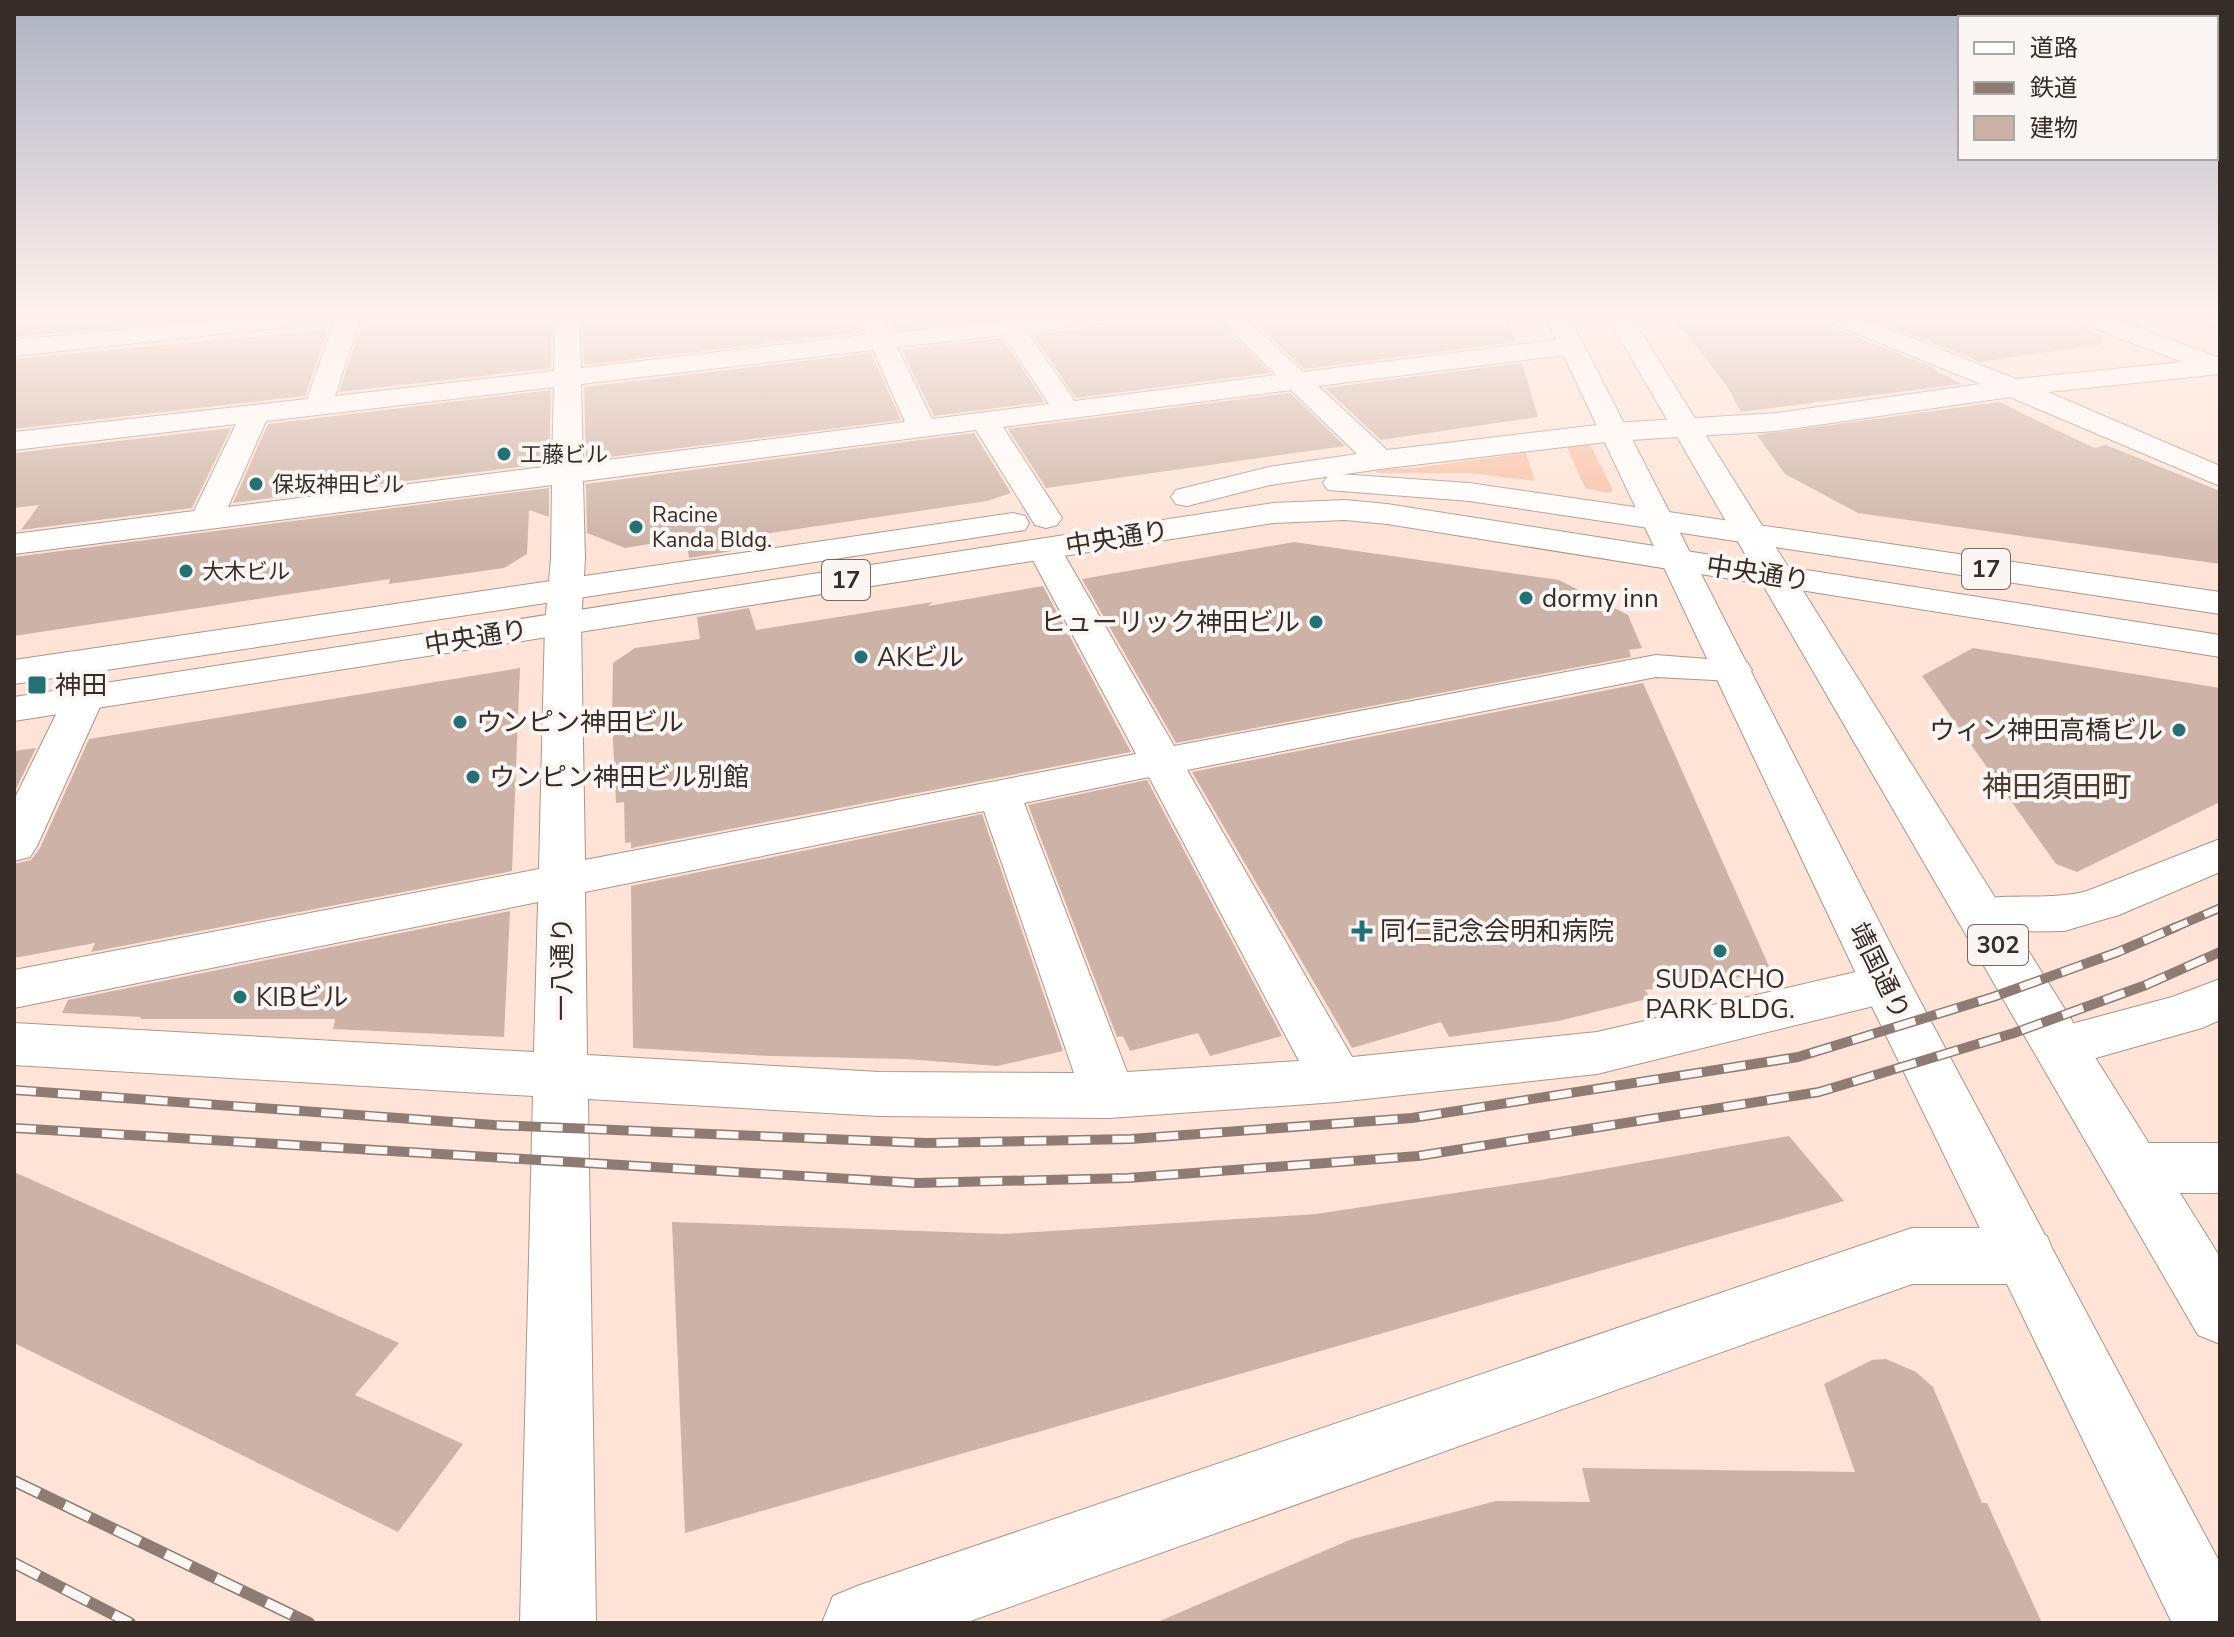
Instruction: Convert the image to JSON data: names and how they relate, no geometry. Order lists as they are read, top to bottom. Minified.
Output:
{"streets":{"main road":["中央通り","17","302","一八通り","靖国通り"]},"crossings":[["中央通り","302"],["中央通り","一八通り"],["中央通り","靖国通り"]],"districts":["神田須田町"],"places":{"other":["工藤ビル","保坂神田ビル","Racine Kanda Bldg.","大木ビル","dormy inn","ヒューリック神田ビル","AKビル","ウンピン神田ビル","ウィン神田高橋ビル","ウンピン神田ビル別館","SUDACHO PARK BLDG.","KIBビル"],"transit":["神田"],"health":["同仁記念会明和病院"]},"legend":["道路","鉄道","建物"]}
